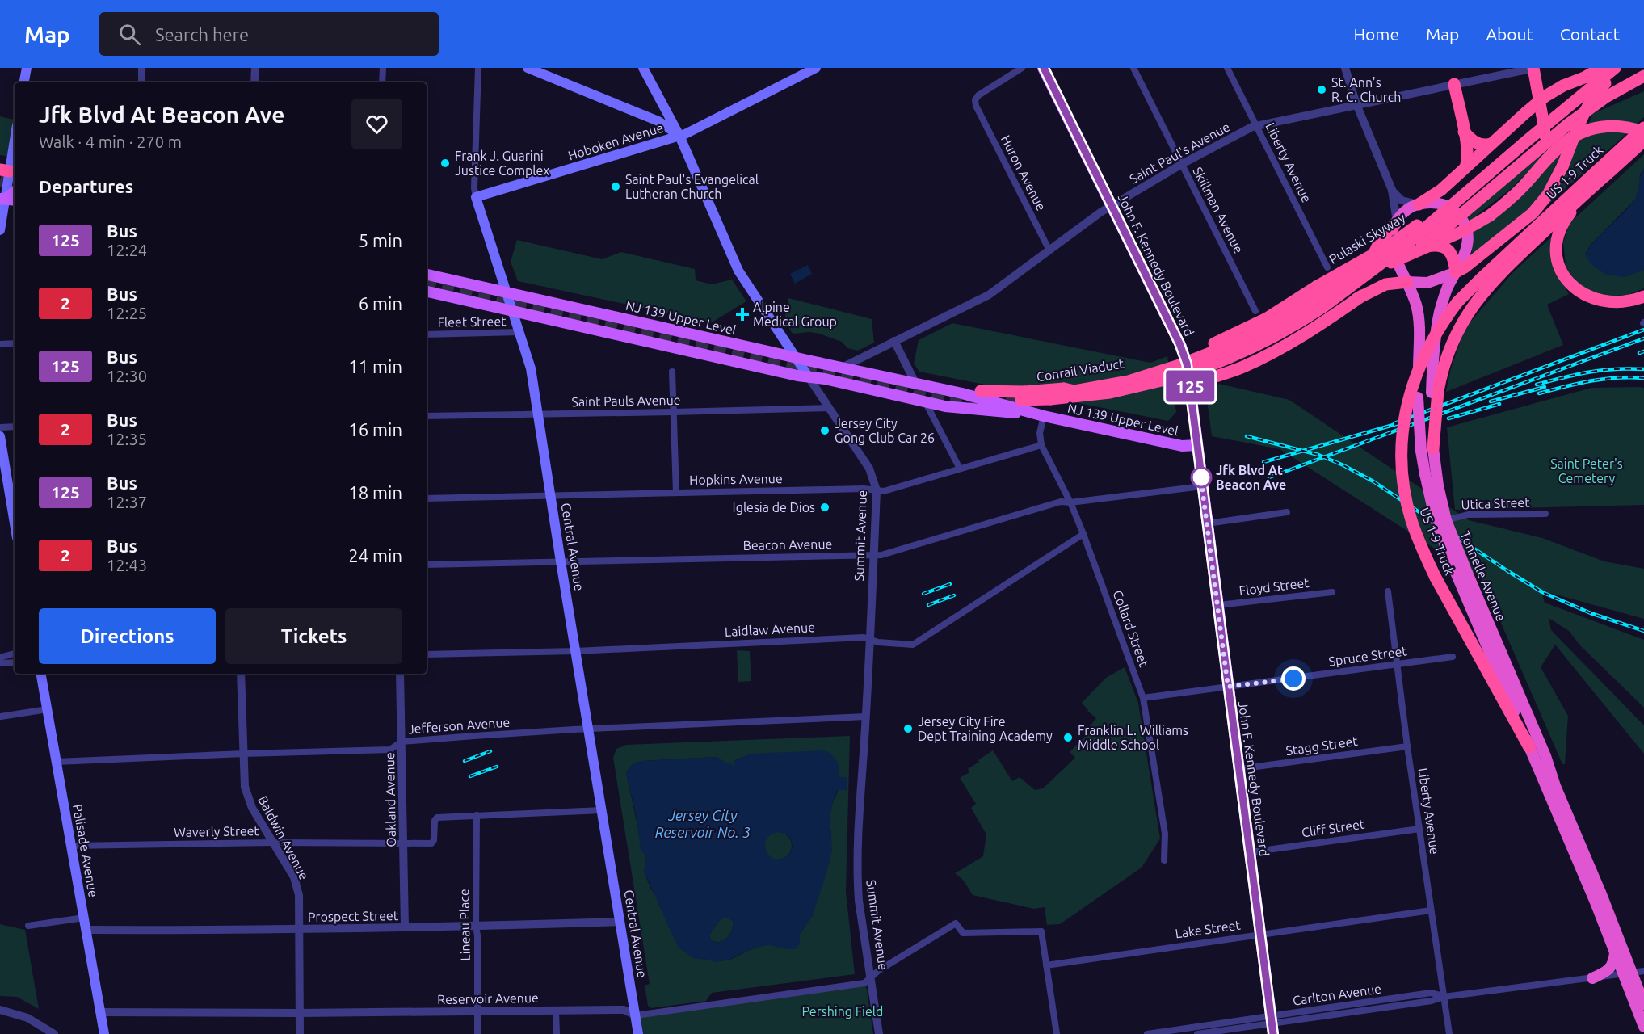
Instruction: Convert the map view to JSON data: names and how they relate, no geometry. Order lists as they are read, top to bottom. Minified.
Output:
{"streets":{"highway":["US 1-9 Truck","Pulaski Skyway","Conrail Viaduct","Tonnelle Avenue"],"main road":["Hoboken Avenue","John F. Kennedy Boulevard","NJ 139 Upper Level","Summit Avenue","Central Avenue","Palisade Avenue"],"street":["Saint Paul's Avenue","Liberty Avenue","Huron Avenue","Skillman Avenue","Fleet Street","Saint Pauls Avenue","Hopkins Avenue","Utica Street","Beacon Avenue","Floyd Street","Collard Street","Laidlaw Avenue","Spruce Street","Jefferson Avenue","Stagg Street","Oakland Avenue","Cliff Street","Waverly Street","Baldwin Avenue","Prospect Street","Lineau Place","Lake Street","Carlton Avenue","Reservoir Avenue"]},"crossings":[["Hoboken Avenue","Summit Avenue"],["Hoboken Avenue","Central Avenue"],["Saint Paul's Avenue","Liberty Avenue"],["Saint Paul's Avenue","Huron Avenue"],["Saint Paul's Avenue","Skillman Avenue"],["Saint Paul's Avenue","John F. Kennedy Boulevard"],["Saint Paul's Avenue","NJ 139 Upper Level"],["Liberty Avenue","Spruce Street"],["Liberty Avenue","Stagg Street"],["Liberty Avenue","Cliff Street"],["Liberty Avenue","Lake Street"],["Liberty Avenue","Carlton Avenue"],["US 1-9 Truck","Tonnelle Avenue"],["Pulaski Skyway","Conrail Viaduct"],["John F. Kennedy Boulevard","NJ 139 Upper Level"],["John F. Kennedy Boulevard","Beacon Avenue"],["John F. Kennedy Boulevard","Floyd Street"],["John F. Kennedy Boulevard","Spruce Street"],["John F. Kennedy Boulevard","Stagg Street"],["John F. Kennedy Boulevard","Cliff Street"],["John F. Kennedy Boulevard","Lake Street"],["John F. Kennedy Boulevard","Carlton Avenue"],["NJ 139 Upper Level","Summit Avenue"],["NJ 139 Upper Level","Central Avenue"],["NJ 139 Upper Level","Collard Street"],["Fleet Street","Central Avenue"],["Saint Pauls Avenue","Summit Avenue"],["Saint Pauls Avenue","Central Avenue"],["Hopkins Avenue","Summit Avenue"],["Hopkins Avenue","Central Avenue"],["Hopkins Avenue","Collard Street"],["Utica Street","Tonnelle Avenue"],["Summit Avenue","Beacon Avenue"],["Summit Avenue","Laidlaw Avenue"],["Summit Avenue","Jefferson Avenue"],["Summit Avenue","Reservoir Avenue"],["Beacon Avenue","Central Avenue"],["Beacon Avenue","Collard Street"],["Central Avenue","Laidlaw Avenue"],["Central Avenue","Jefferson Avenue"],["Central Avenue","Waverly Street"],["Central Avenue","Prospect Street"],["Central Avenue","Reservoir Avenue"],["Tonnelle Avenue","Carlton Avenue"],["Collard Street","Laidlaw Avenue"],["Collard Street","Spruce Street"],["Jefferson Avenue","Oakland Avenue"],["Jefferson Avenue","Baldwin Avenue"],["Jefferson Avenue","Palisade Avenue"],["Oakland Avenue","Waverly Street"],["Oakland Avenue","Prospect Street"],["Waverly Street","Baldwin Avenue"],["Waverly Street","Palisade Avenue"],["Waverly Street","Lineau Place"],["Baldwin Avenue","Prospect Street"],["Baldwin Avenue","Reservoir Avenue"],["Palisade Avenue","Prospect Street"],["Palisade Avenue","Reservoir Avenue"],["Prospect Street","Lineau Place"],["Lineau Place","Reservoir Avenue"],["Lake Street","Reservoir Avenue"]],"water":["Jersey City Reservoir No. 3"],"parks":["Saint Peter's Cemetery","Pershing Field"],"places":{"other":["St. Ann's R. C. Church","Frank J. Guarini Justice Complex","Saint Paul's Evangelical Lutheran Church","Jersey City Gong Club Car 26","Jfk Blvd At Beacon Ave","Iglesia de Dios","Jersey City Fire Dept Training Academy","Franklin L. Williams Middle School"],"health":["Alpine Medical Group"]},"lines":["bus line 125"],"page":{"header":"Map","search":"Search here","nav":["Home","Map","About","Contact"],"on_map":"125","heading":[["Jfk Blvd At Beacon Ave","Walk · 4 min · 270 m"],"Departures"],"list":[{"mark":"125","name":"Bus","note":"12:24","value":"5 min"},{"mark":"2","name":"Bus","note":"12:25","value":"6 min"},{"mark":"125","name":"Bus","note":"12:30","value":"11 min"},{"mark":"2","name":"Bus","note":"12:35","value":"16 min"},{"mark":"125","name":"Bus","note":"12:37","value":"18 min"},{"mark":"2","name":"Bus","note":"12:43","value":"24 min"}],"buttons":["Directions","Tickets"]}}
